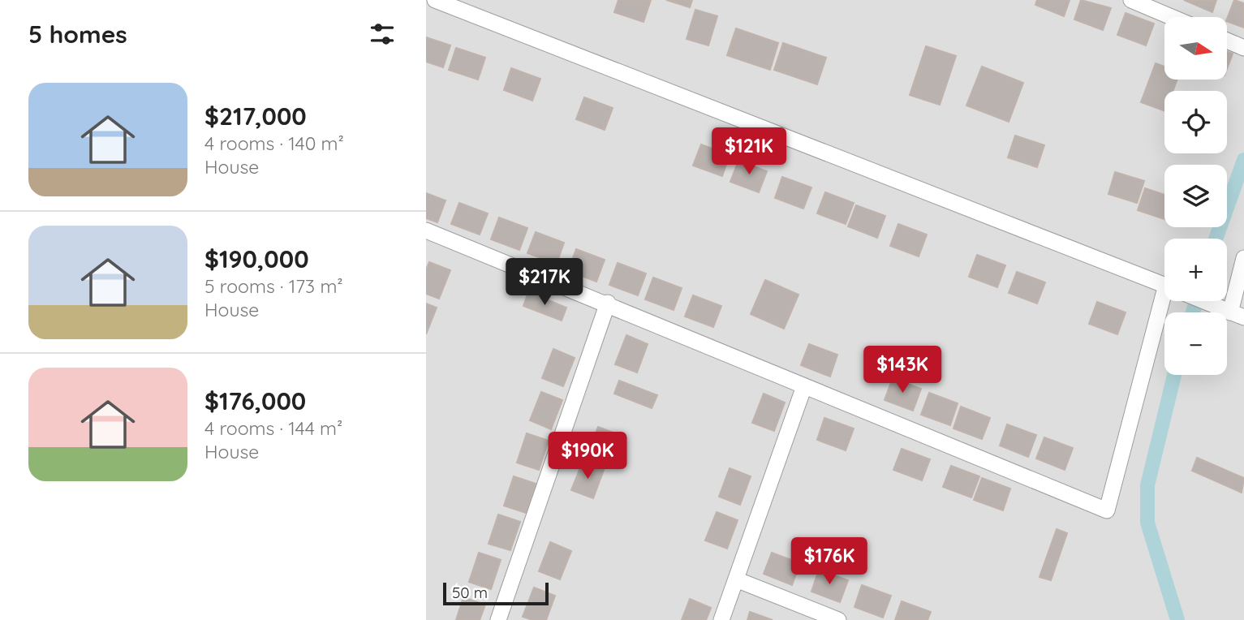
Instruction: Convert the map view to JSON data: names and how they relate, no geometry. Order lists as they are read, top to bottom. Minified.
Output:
{"scale_bar":"50 m","north":"right","page":{"heading":"5 homes","map_buttons":["+","−"],"list":[{"name":"$217,000","note":"4 rooms · 140 m² · House"},{"name":"$190,000","note":"5 rooms · 173 m² · House"},{"name":"$176,000","note":"4 rooms · 144 m² · House"}],"price":["$121K","$217K","$143K","$190K","$176K"],"scale":"50 m"}}
